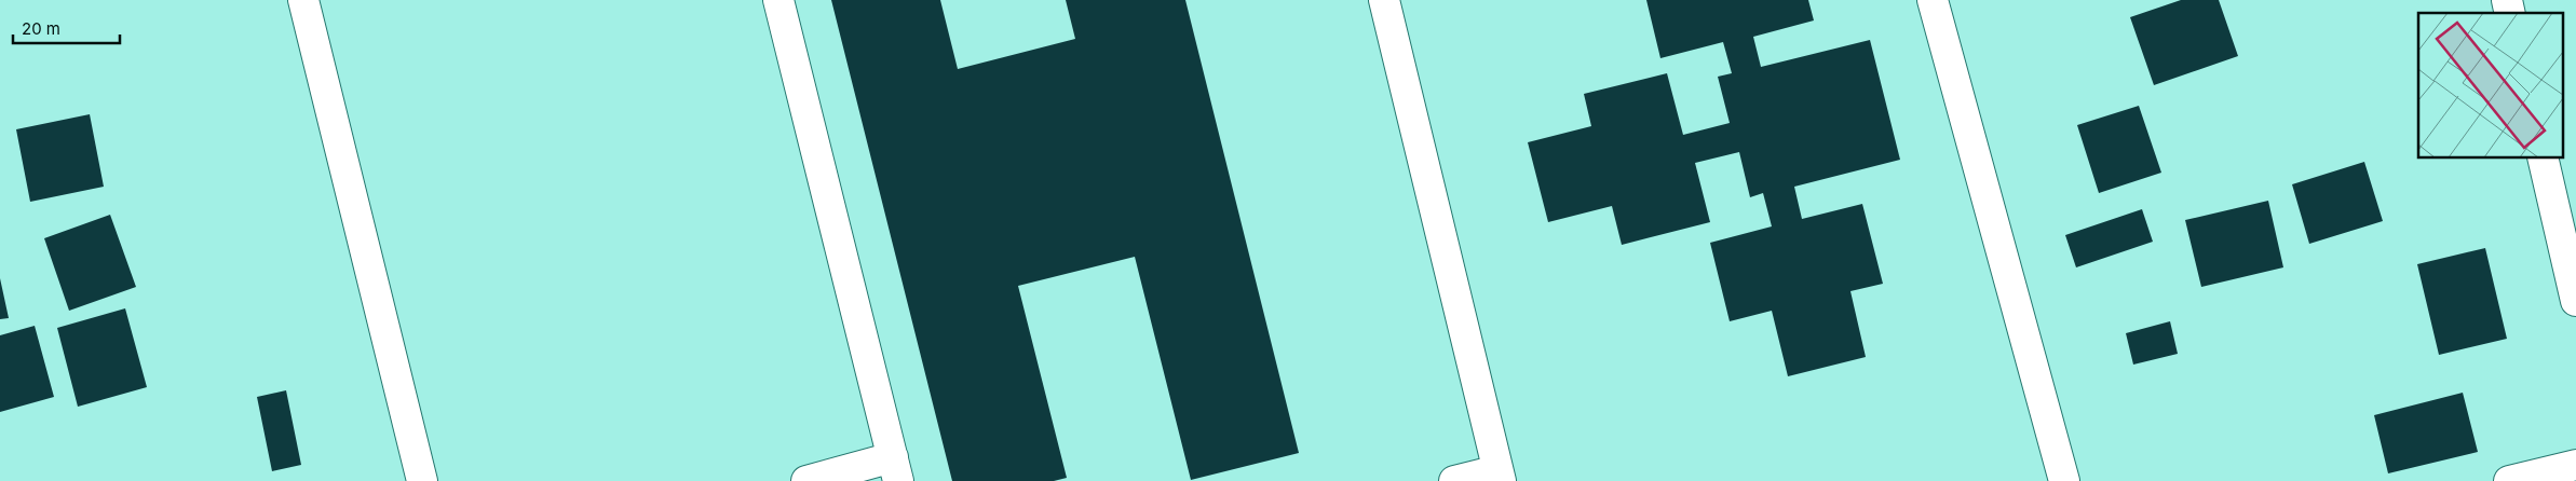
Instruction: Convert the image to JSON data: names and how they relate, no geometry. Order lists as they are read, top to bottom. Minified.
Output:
{"scale_bar":"20 m"}
